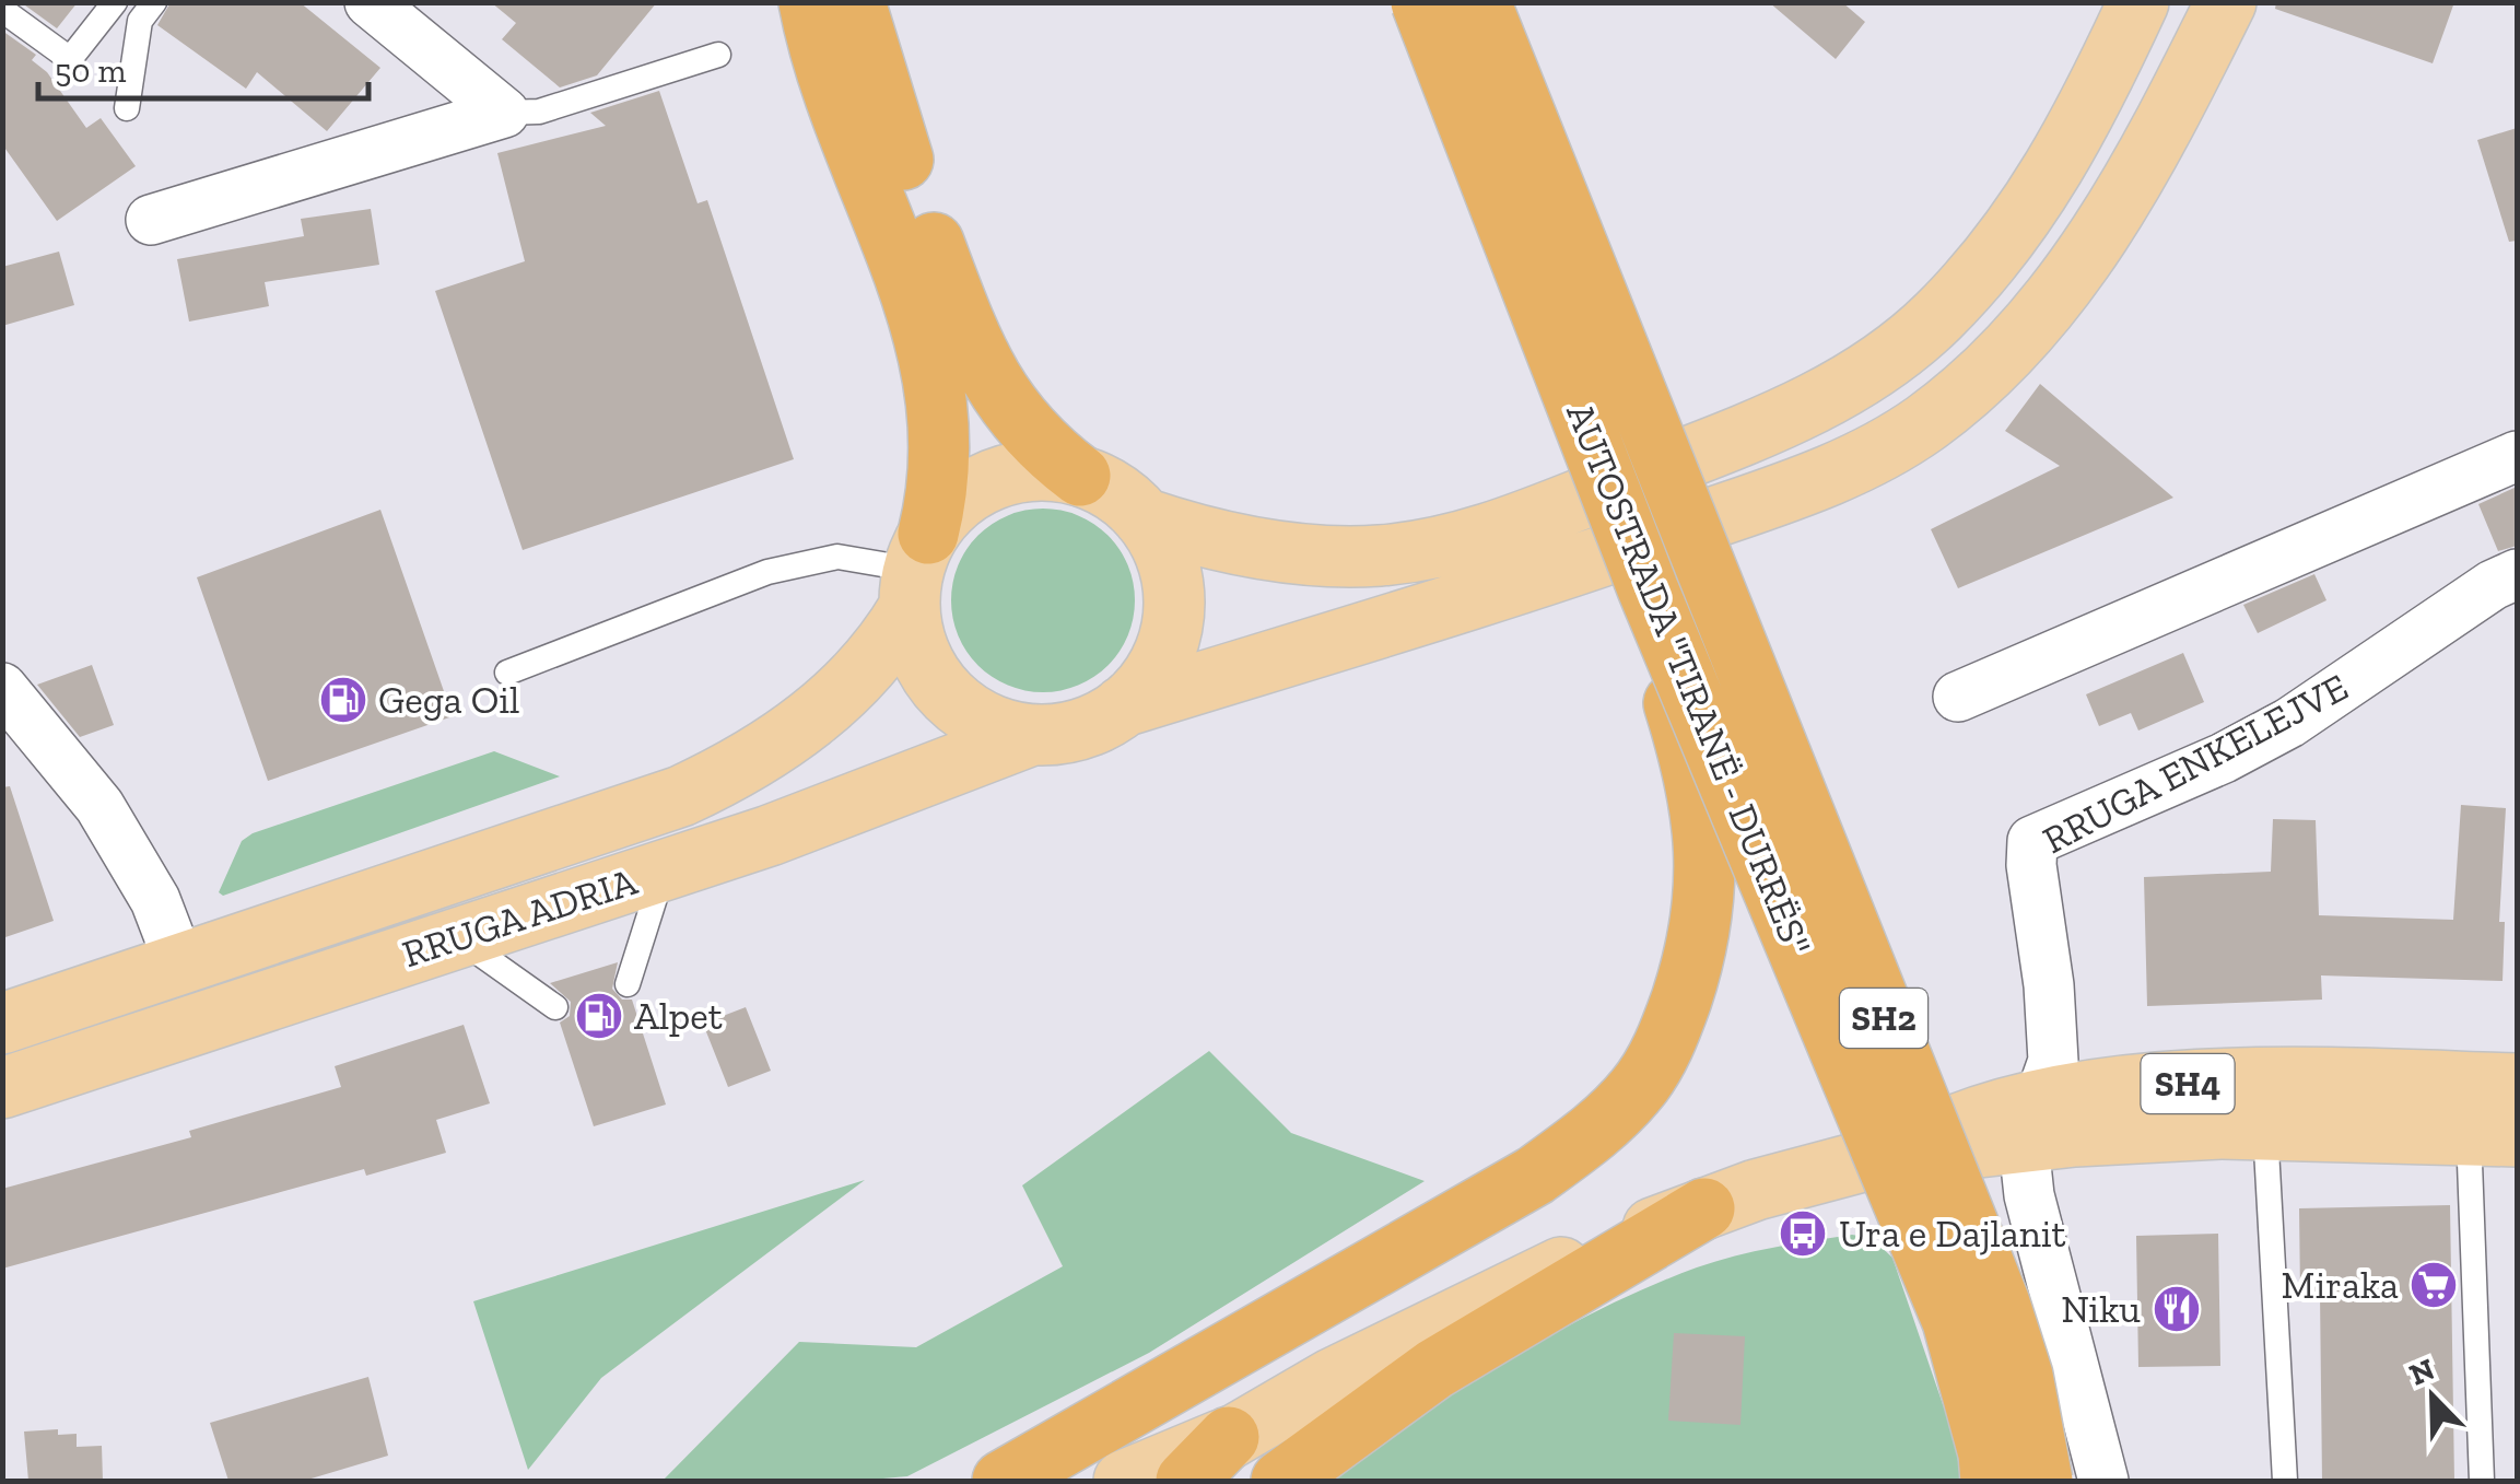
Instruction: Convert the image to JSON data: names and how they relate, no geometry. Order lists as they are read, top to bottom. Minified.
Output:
{"streets":{"highway":["AUTOSTRADA \"TIRANË - DURRËS\"","SH2"],"main road":["RRUGA ADRIA","SH4"],"street":["RRUGA ENKELEJVE"]},"crossings":[["RRUGA ENKELEJVE","SH4"]],"places":{"fuel station":["Gega Oil","Alpet"],"bus stop":["Ura e Dajlanit"],"supermarket":["Miraka"],"restaurant":["Niku"]},"scale_bar":"50 m","north":"top left"}
